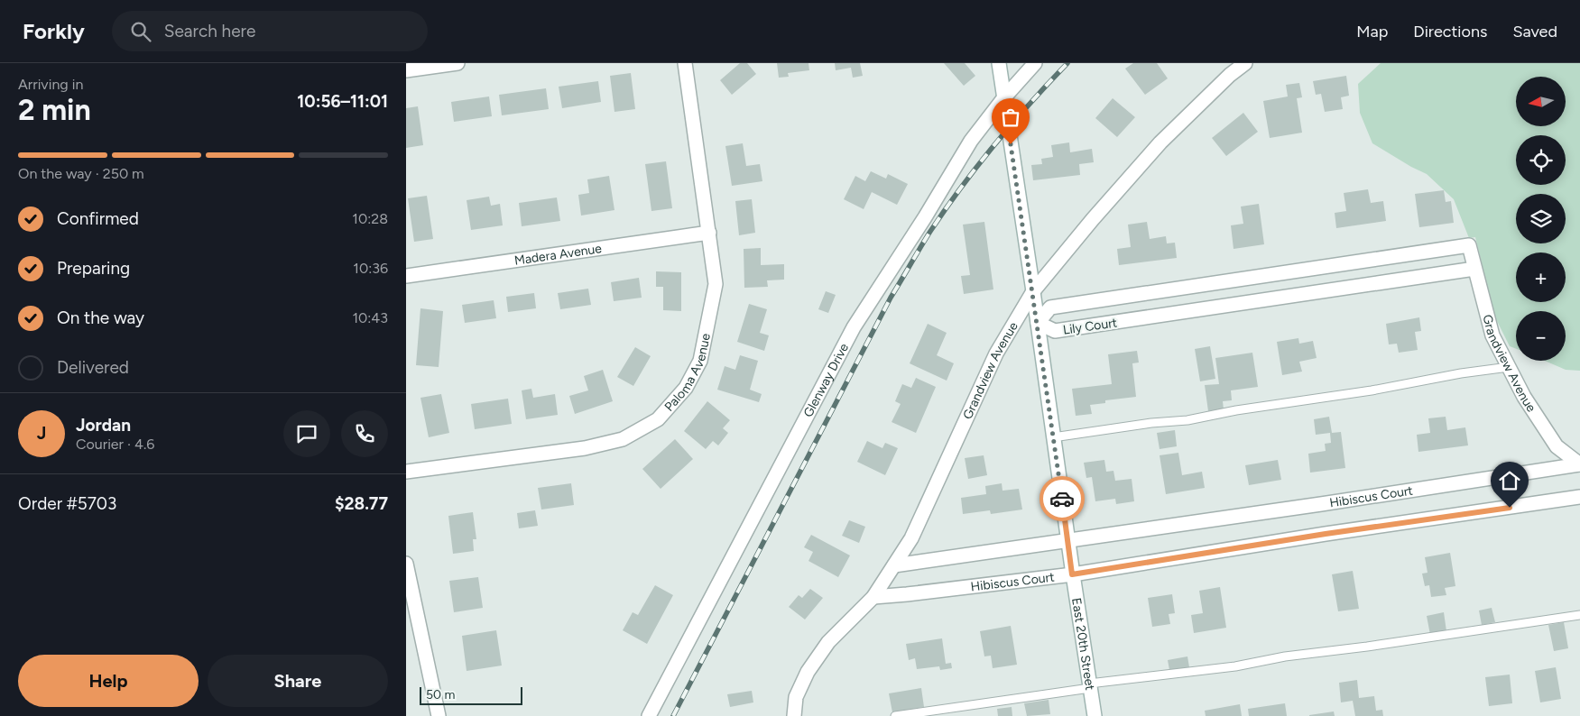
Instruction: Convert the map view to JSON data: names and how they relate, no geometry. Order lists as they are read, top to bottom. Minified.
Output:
{"streets":{"street":["Madera Avenue","Lily Court","Grandview Avenue","Paloma Avenue","Glenway Drive","Hibiscus Court","East 20th Street"]},"crossings":[["Madera Avenue","Paloma Avenue"],["Lily Court","Grandview Avenue"],["Lily Court","East 20th Street"],["Grandview Avenue","Hibiscus Court"],["Grandview Avenue","East 20th Street"],["Glenway Drive","East 20th Street"],["Hibiscus Court","East 20th Street"]],"scale_bar":"50 m","north":"left","page":{"header":"Forkly","search":"Search here","nav":["Map","Directions","Saved"],"heading":["2 min","Arriving in","10:56–11:01"],"panel":["Jordan","Courier · 4.6","Order #5703","$28.77"],"map_buttons":["+","−"],"bar":"On the way · 250 m","list":[["Confirmed","10:28"],["Preparing","10:36"],["On the way","10:43"],"Delivered"],"round":"J","buttons":["Help","Share"],"scale":"50 m"}}
